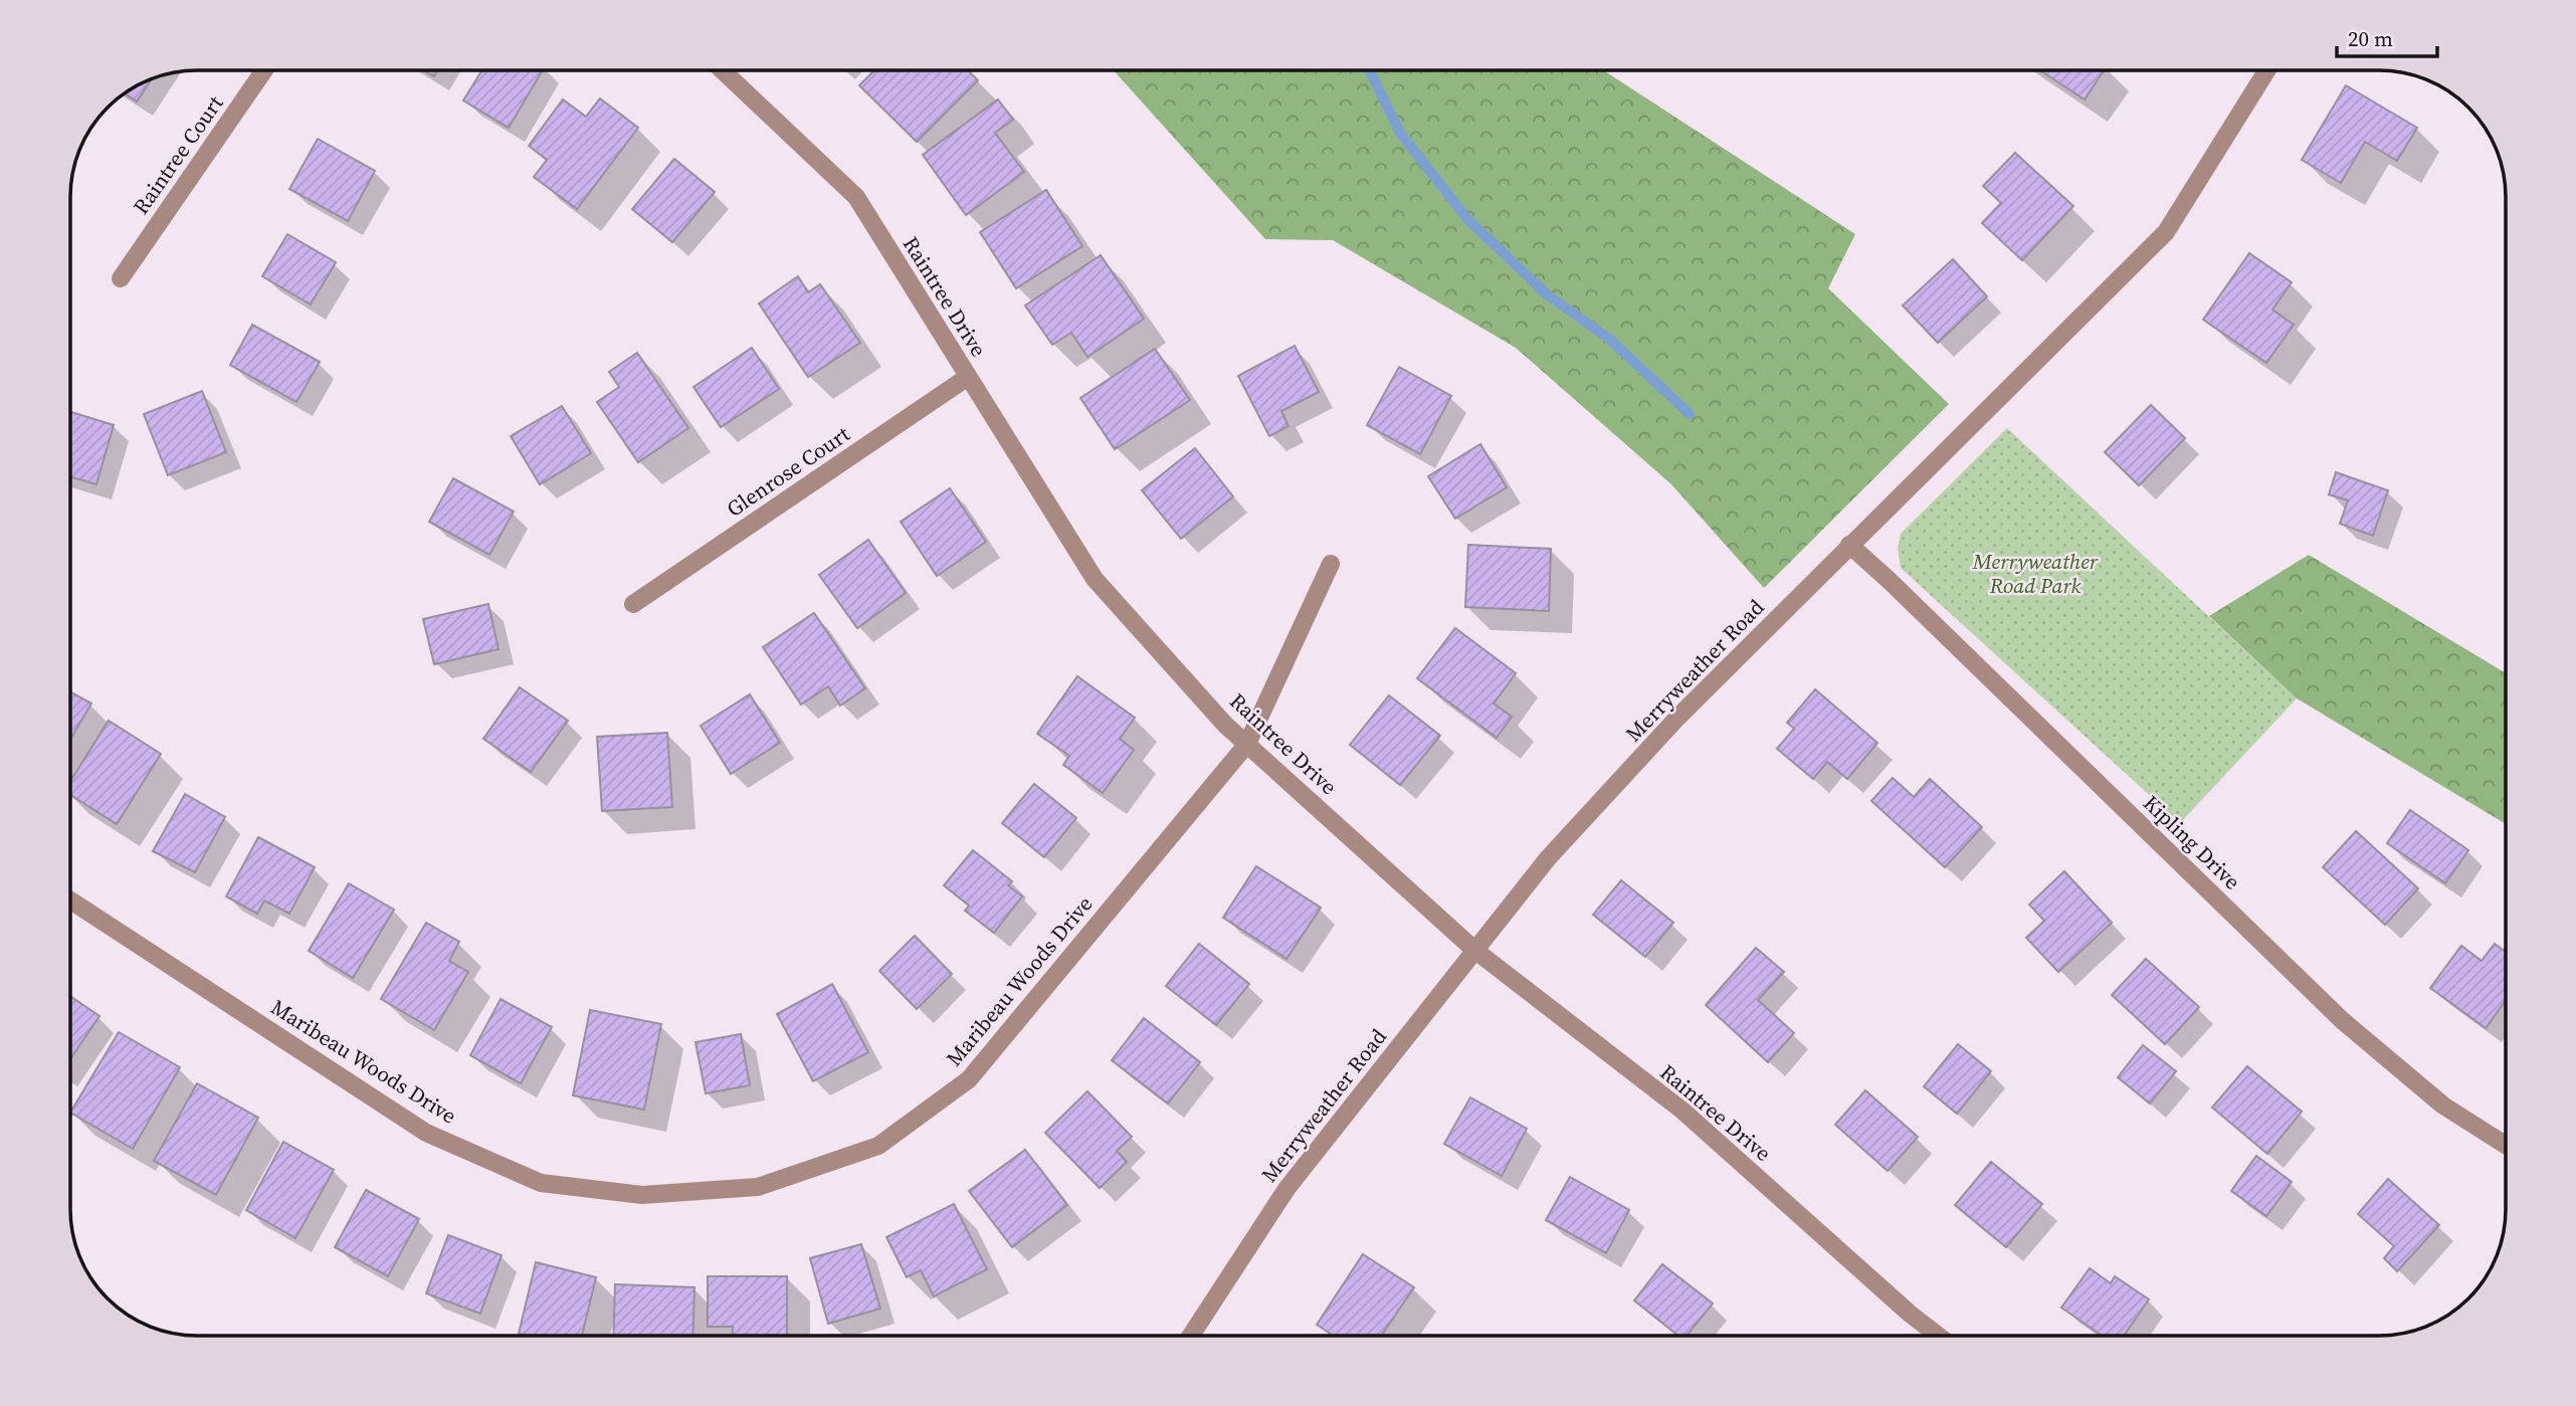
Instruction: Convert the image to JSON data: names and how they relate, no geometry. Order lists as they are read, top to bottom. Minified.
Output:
{"streets":{"street":["Raintree Court","Raintree Drive","Glenrose Court","Merryweather Road","Kipling Drive","Maribeau Woods Drive"]},"crossings":[["Raintree Drive","Glenrose Court"],["Raintree Drive","Merryweather Road"],["Raintree Drive","Maribeau Woods Drive"],["Merryweather Road","Kipling Drive"]],"parks":["Merryweather Road Park"],"scale_bar":"20 m"}
